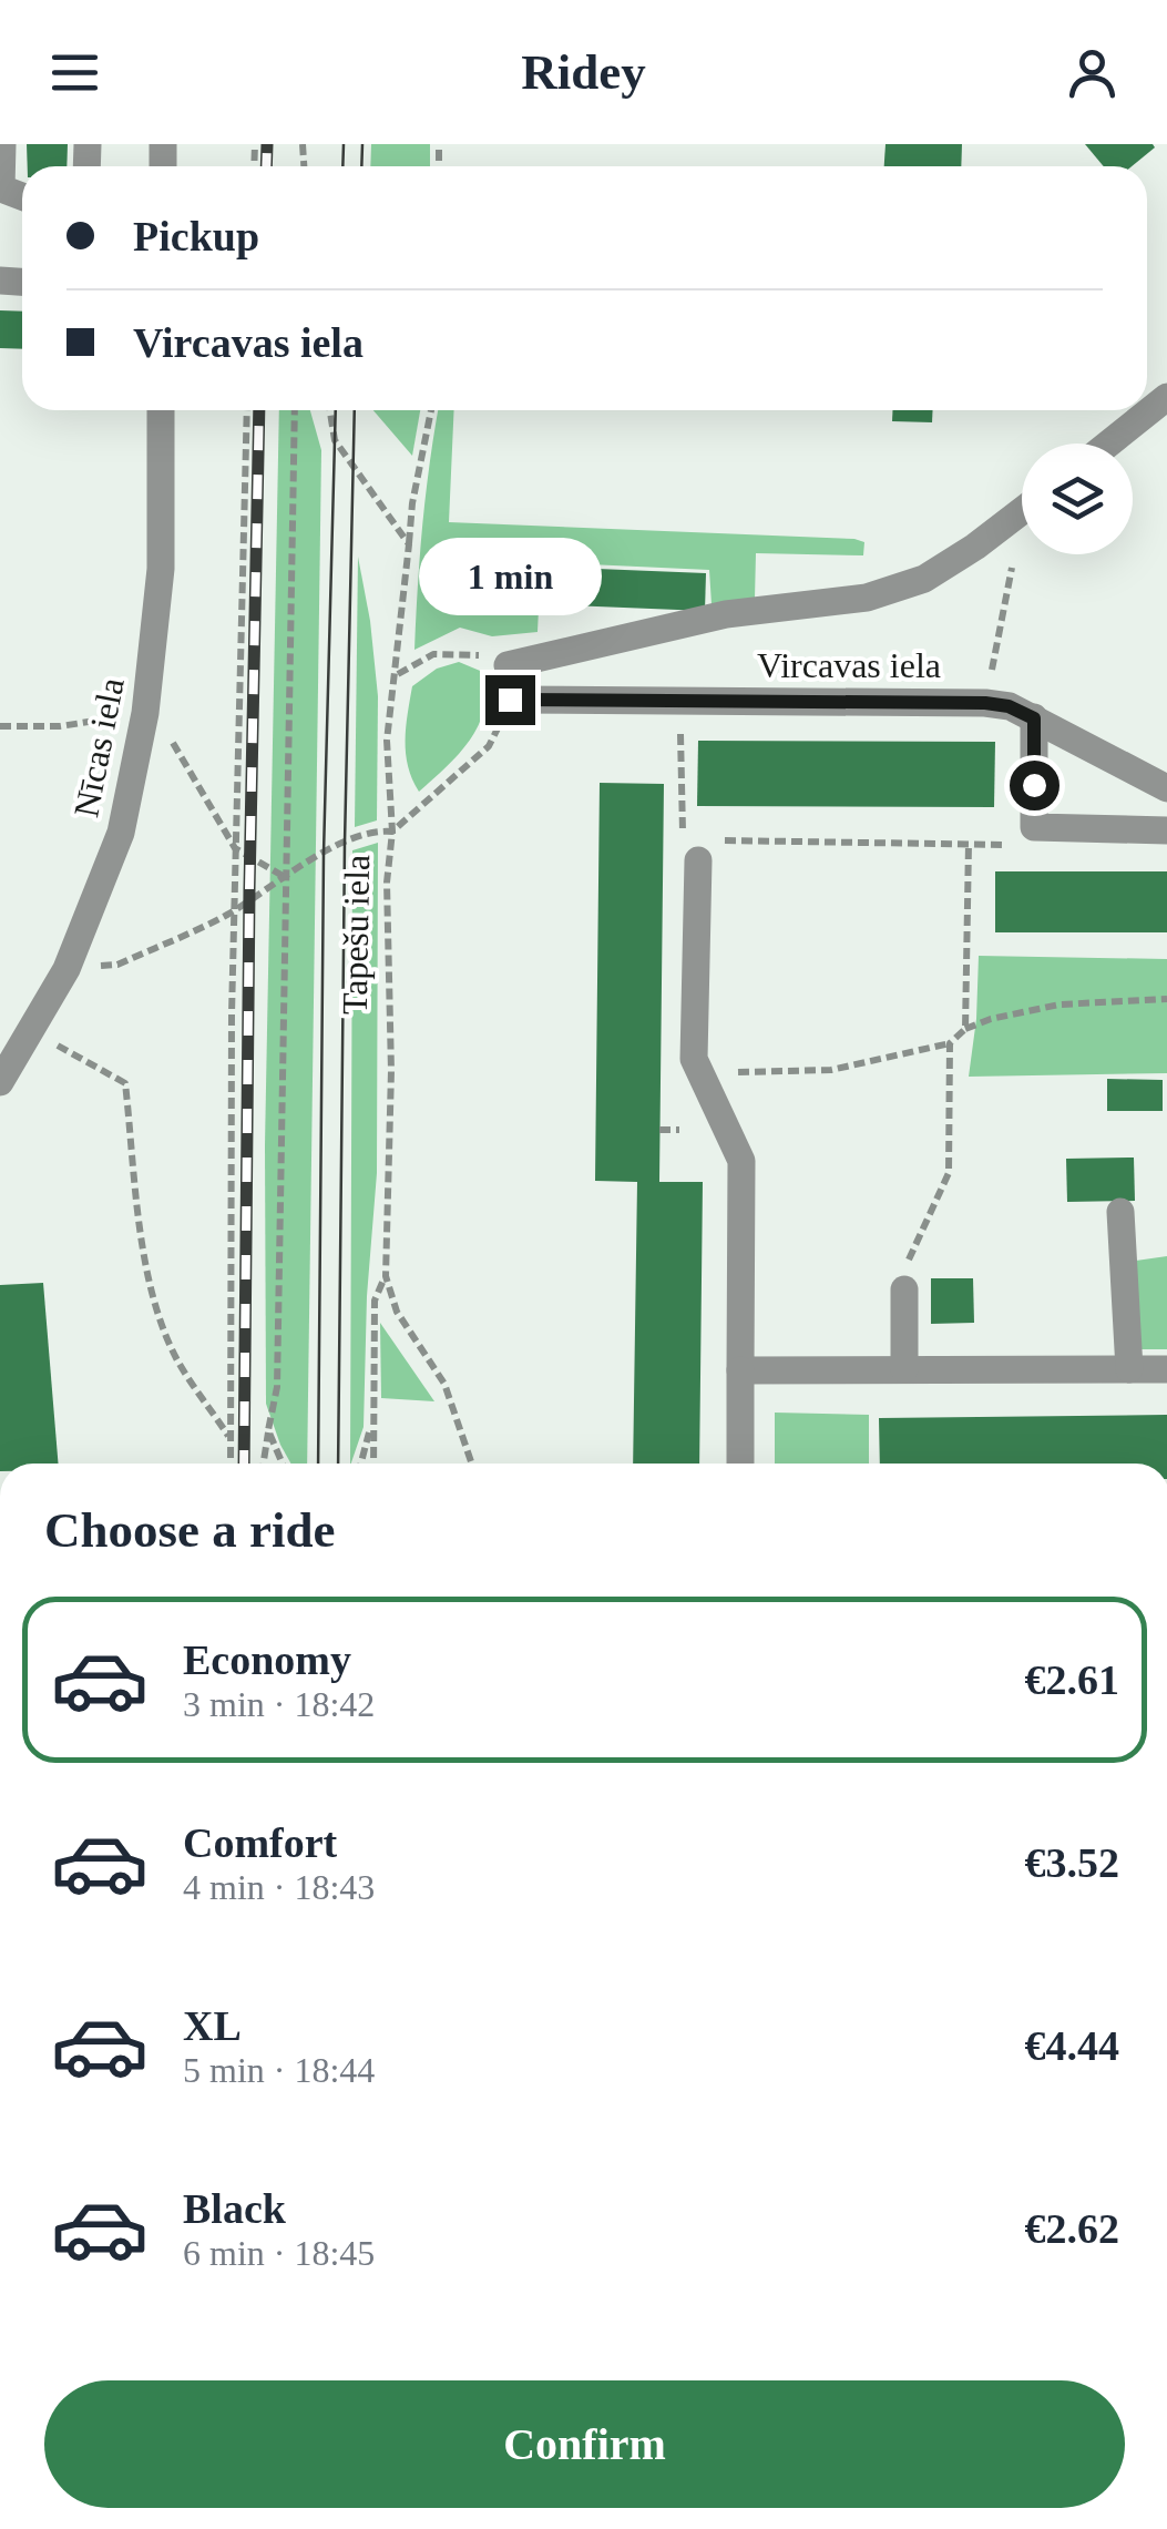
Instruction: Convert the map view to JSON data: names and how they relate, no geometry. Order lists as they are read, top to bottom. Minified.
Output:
{"streets":{"street":["Vircavas iela","Nīcas iela"],"path":["Tapešu iela"]},"page":{"header":"Ridey","banner":["Pickup","Vircavas iela"],"bubble":"1 min","heading":"Choose a ride","list":[{"name":"Economy","note":"3 min · 18:42","value":"€2.61"},{"name":"Comfort","note":"4 min · 18:43","value":"€3.52"},{"name":"XL","note":"5 min · 18:44","value":"€4.44"},{"name":"Black","note":"6 min · 18:45","value":"€2.62"}],"buttons":"Confirm"}}
